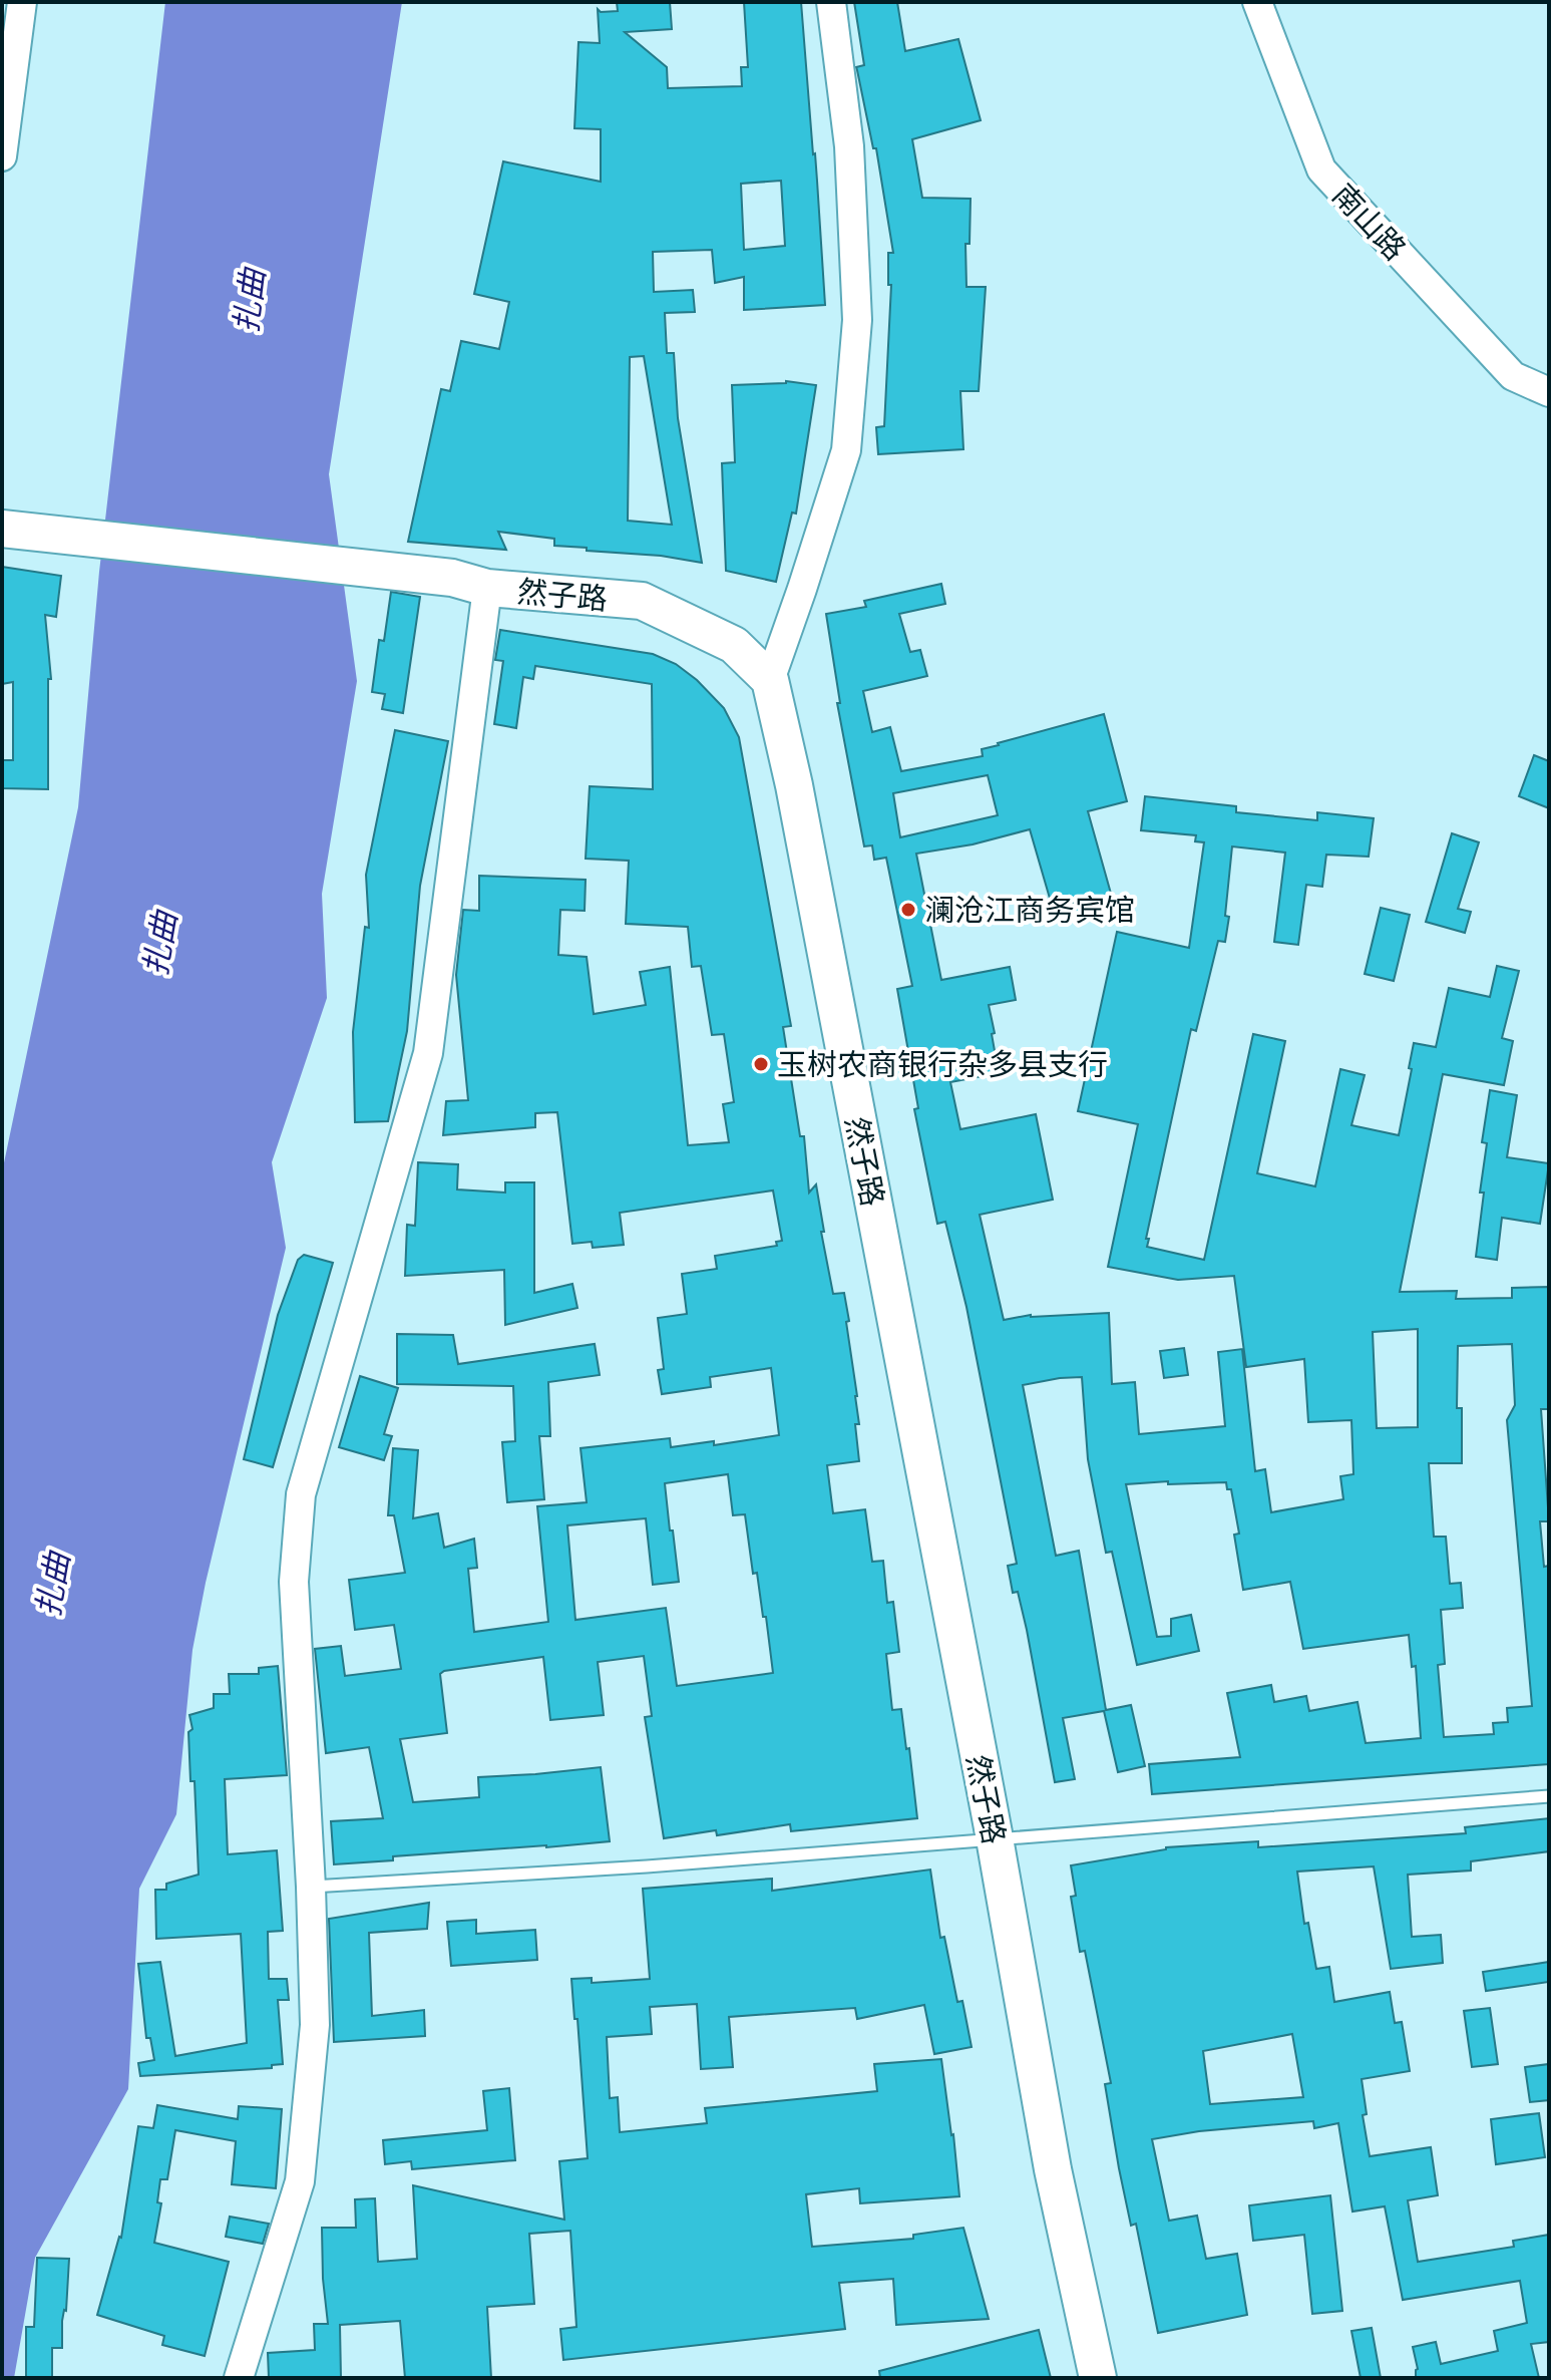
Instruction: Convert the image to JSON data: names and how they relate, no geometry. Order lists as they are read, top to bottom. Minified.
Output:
{"streets":{"main road":["然子路"],"street":["南山路"]},"water":["扎曲"],"places":["澜沧江商务宾馆","玉树农商银行杂多县支行"]}
